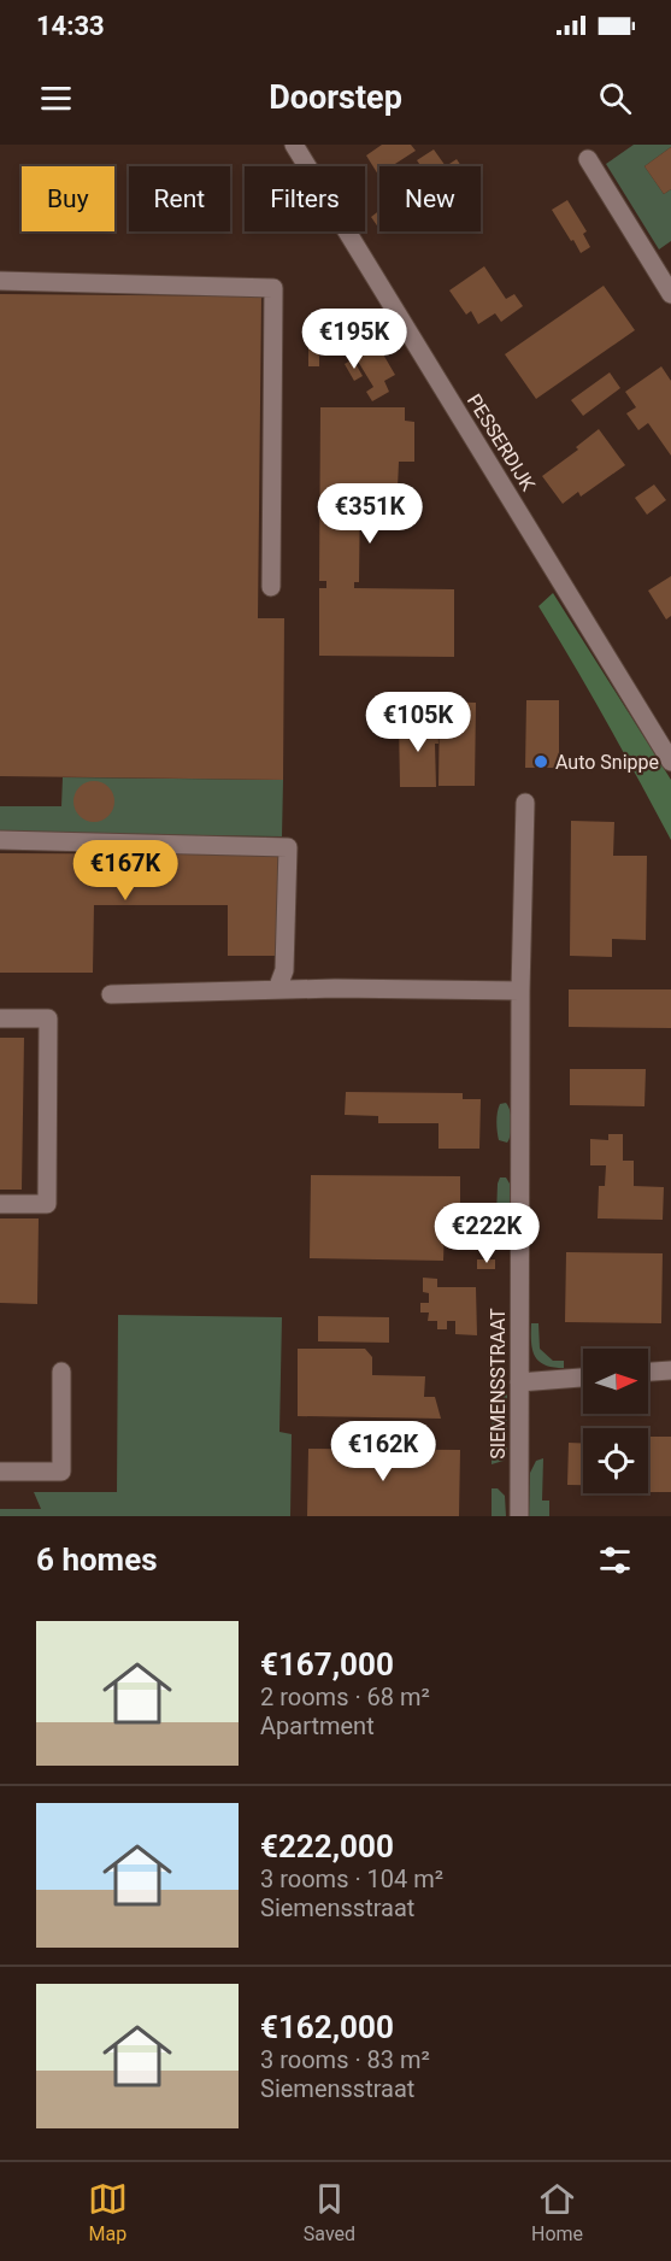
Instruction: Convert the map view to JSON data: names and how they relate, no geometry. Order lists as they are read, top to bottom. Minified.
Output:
{"streets":{"street":["PESSERDIJK","SIEMENSSTRAAT"]},"places":["Auto Snippe"],"north":"right","page":{"status":"14:33","header":"Doorstep","chip":["Buy","Rent","Filters","New"],"price":["€195K","€351K","€105K","€167K","€222K","€162K"],"heading":"6 homes","list":[{"name":"€167,000","note":"2 rooms · 68 m² · Apartment"},{"name":"€222,000","note":"3 rooms · 104 m² · Siemensstraat"},{"name":"€162,000","note":"3 rooms · 83 m² · Siemensstraat"}],"tabs":["Map","Saved","Home"]}}
